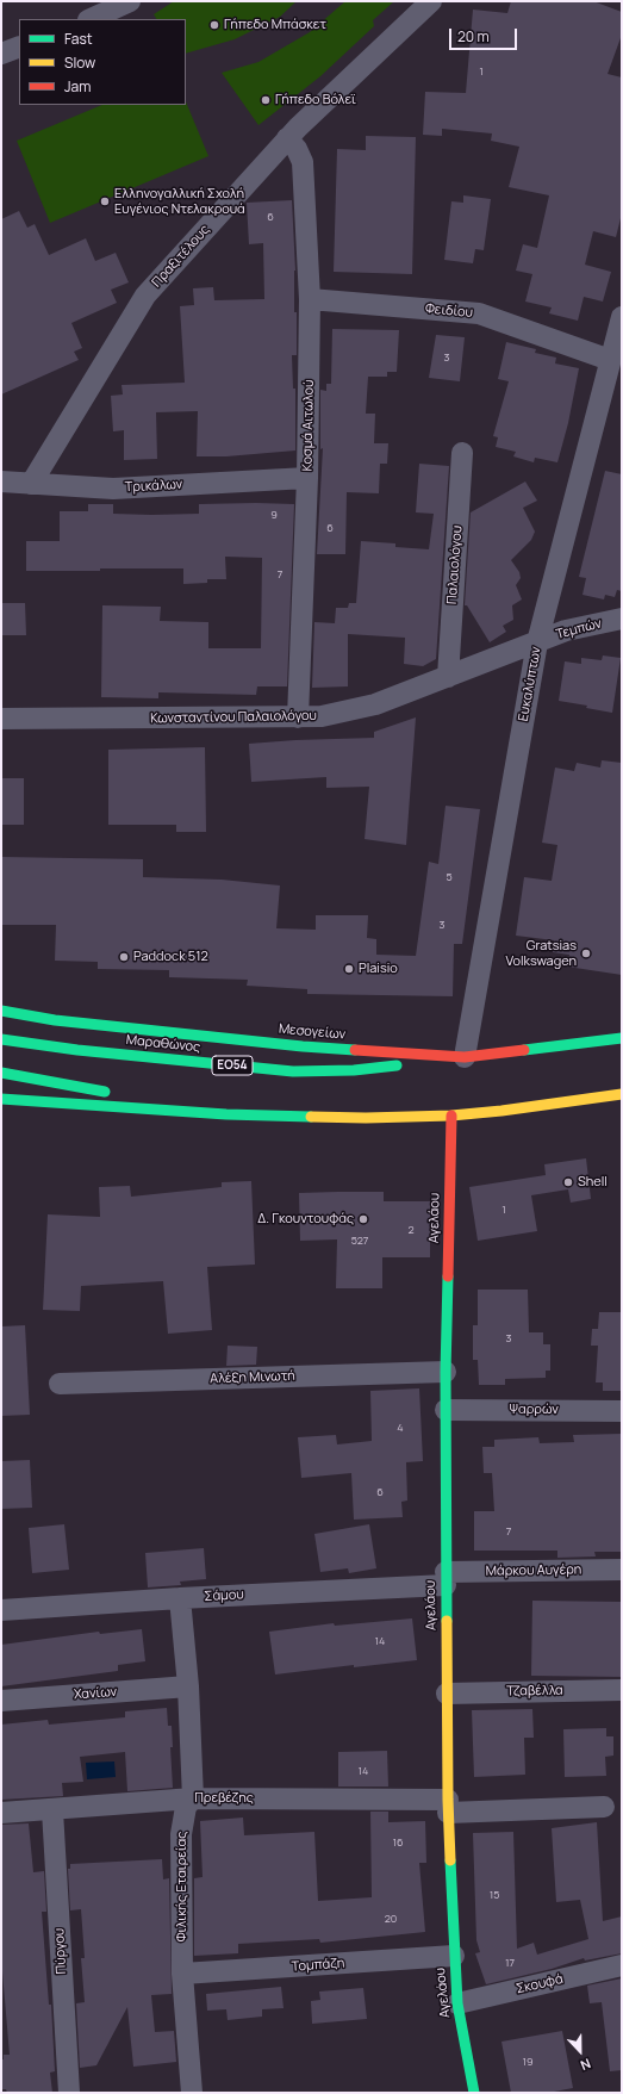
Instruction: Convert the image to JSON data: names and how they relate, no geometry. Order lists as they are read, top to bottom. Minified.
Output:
{"streets":{"main road":["Μεσογείων","Μαραθώνος","ΕΟ54","Αγελάου"],"street":["Πραξιτέλους","Φειδίου","Κοσμά Αιτωλού","Τρικάλων","Παλαιολόγου","Τεμπών","Ευκαλύπτων","Κωνσταντίνου Παλαιολόγου","Αλέξη Μινωτή","Ψαρρών","Μάρκου Αυγέρη","Σάμου","Τζαβέλλα","Χανίων","Πρεβέζης","Φιλικής Εταιρείας","Πύργου","Τομπάζη","Σκουφά"]},"crossings":[["Πραξιτέλους","Κοσμά Αιτωλού"],["Πραξιτέλους","Τρικάλων"],["Φειδίου","Κοσμά Αιτωλού"],["Φειδίου","Ευκαλύπτων"],["Κοσμά Αιτωλού","Τρικάλων"],["Κοσμά Αιτωλού","Κωνσταντίνου Παλαιολόγου"],["Παλαιολόγου","Κωνσταντίνου Παλαιολόγου"],["Τεμπών","Ευκαλύπτων"],["Τεμπών","Κωνσταντίνου Παλαιολόγου"],["Ευκαλύπτων","Κωνσταντίνου Παλαιολόγου"],["Ευκαλύπτων","Μεσογείων"],["Ευκαλύπτων","Μαραθώνος"],["Μεσογείων","Μαραθώνος"],["Αγελάου","Αλέξη Μινωτή"],["Αγελάου","Ψαρρών"],["Αγελάου","Μάρκου Αυγέρη"],["Αγελάου","Σάμου"],["Αγελάου","Τζαβέλλα"],["Αγελάου","Πρεβέζης"],["Αγελάου","Τομπάζη"],["Αγελάου","Σκουφά"],["Μάρκου Αυγέρη","Σάμου"],["Σάμου","Φιλικής Εταιρείας"],["Χανίων","Φιλικής Εταιρείας"],["Πρεβέζης","Φιλικής Εταιρείας"],["Πρεβέζης","Πύργου"],["Φιλικής Εταιρείας","Τομπάζη"]],"places":["Γήπεδο Μπάσκετ","Γήπεδο Βόλεϊ","Ελληνογαλλική Σχολή Ευγένιος Ντελακρουά","Gratsias Volkswagen","Paddock 512","Plaisio","Shell","Δ. Γκουντουφάς"],"house_numbers":["1","6","3","9","6","7","5","3","1","2","527","3","4","6","7","14","14","16","15","20","17","19"],"legend":["Fast","Slow","Jam"],"scale_bar":"20 m","north":"bottom"}
